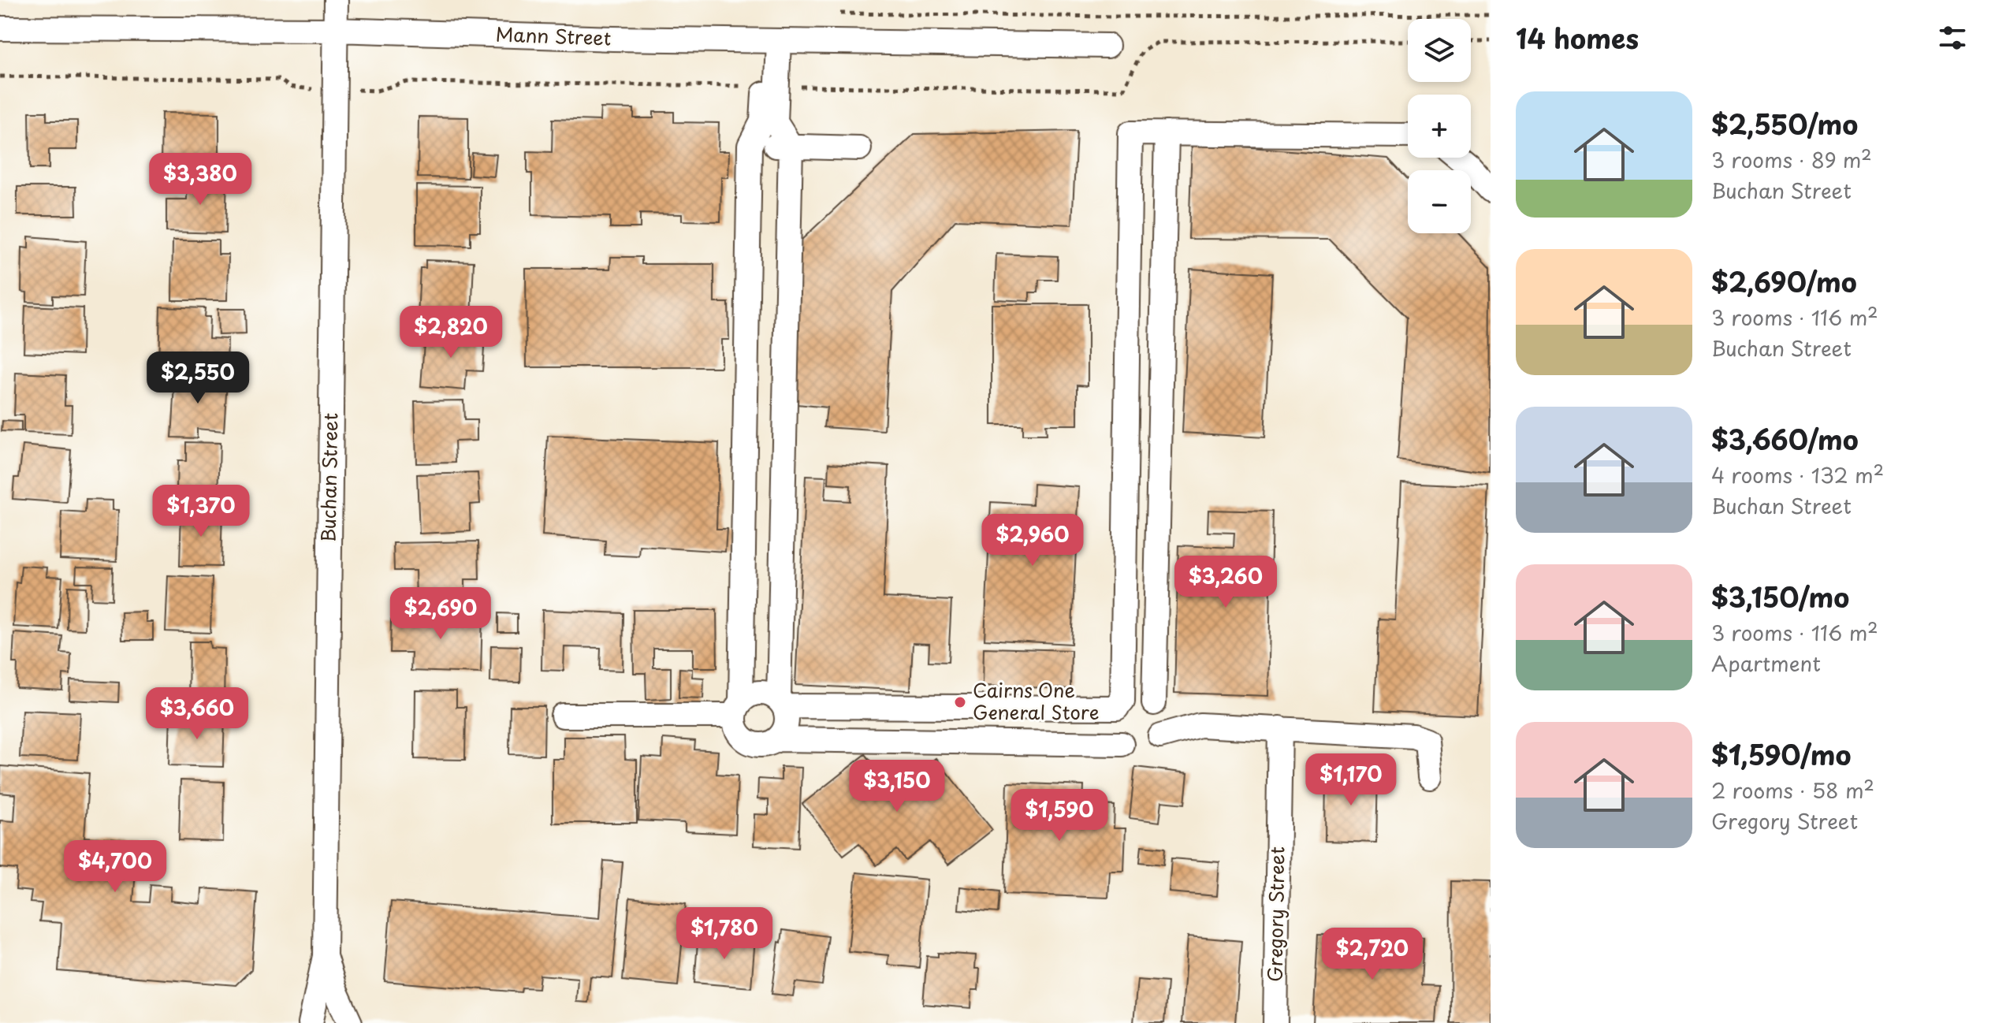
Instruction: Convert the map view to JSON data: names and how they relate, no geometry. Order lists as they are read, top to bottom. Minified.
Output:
{"streets":{"street":["Mann Street","Buchan Street","Gregory Street"]},"crossings":[["Mann Street","Buchan Street"]],"places":["Cairns One General Store"],"page":{"heading":"14 homes","map_buttons":["+","−"],"list":[{"name":"$2,550/mo","note":"3 rooms · 89 m² · Buchan Street"},{"name":"$2,690/mo","note":"3 rooms · 116 m² · Buchan Street"},{"name":"$3,660/mo","note":"4 rooms · 132 m² · Buchan Street"},{"name":"$3,150/mo","note":"3 rooms · 116 m² · Apartment"},{"name":"$1,590/mo","note":"2 rooms · 58 m² · Gregory Street"}],"price":["$3,380","$2,820","$2,550","$1,370","$2,960","$3,260","$2,690","$3,660","$1,170","$3,150","$1,590","$4,700","$1,780","$2,720"]}}
